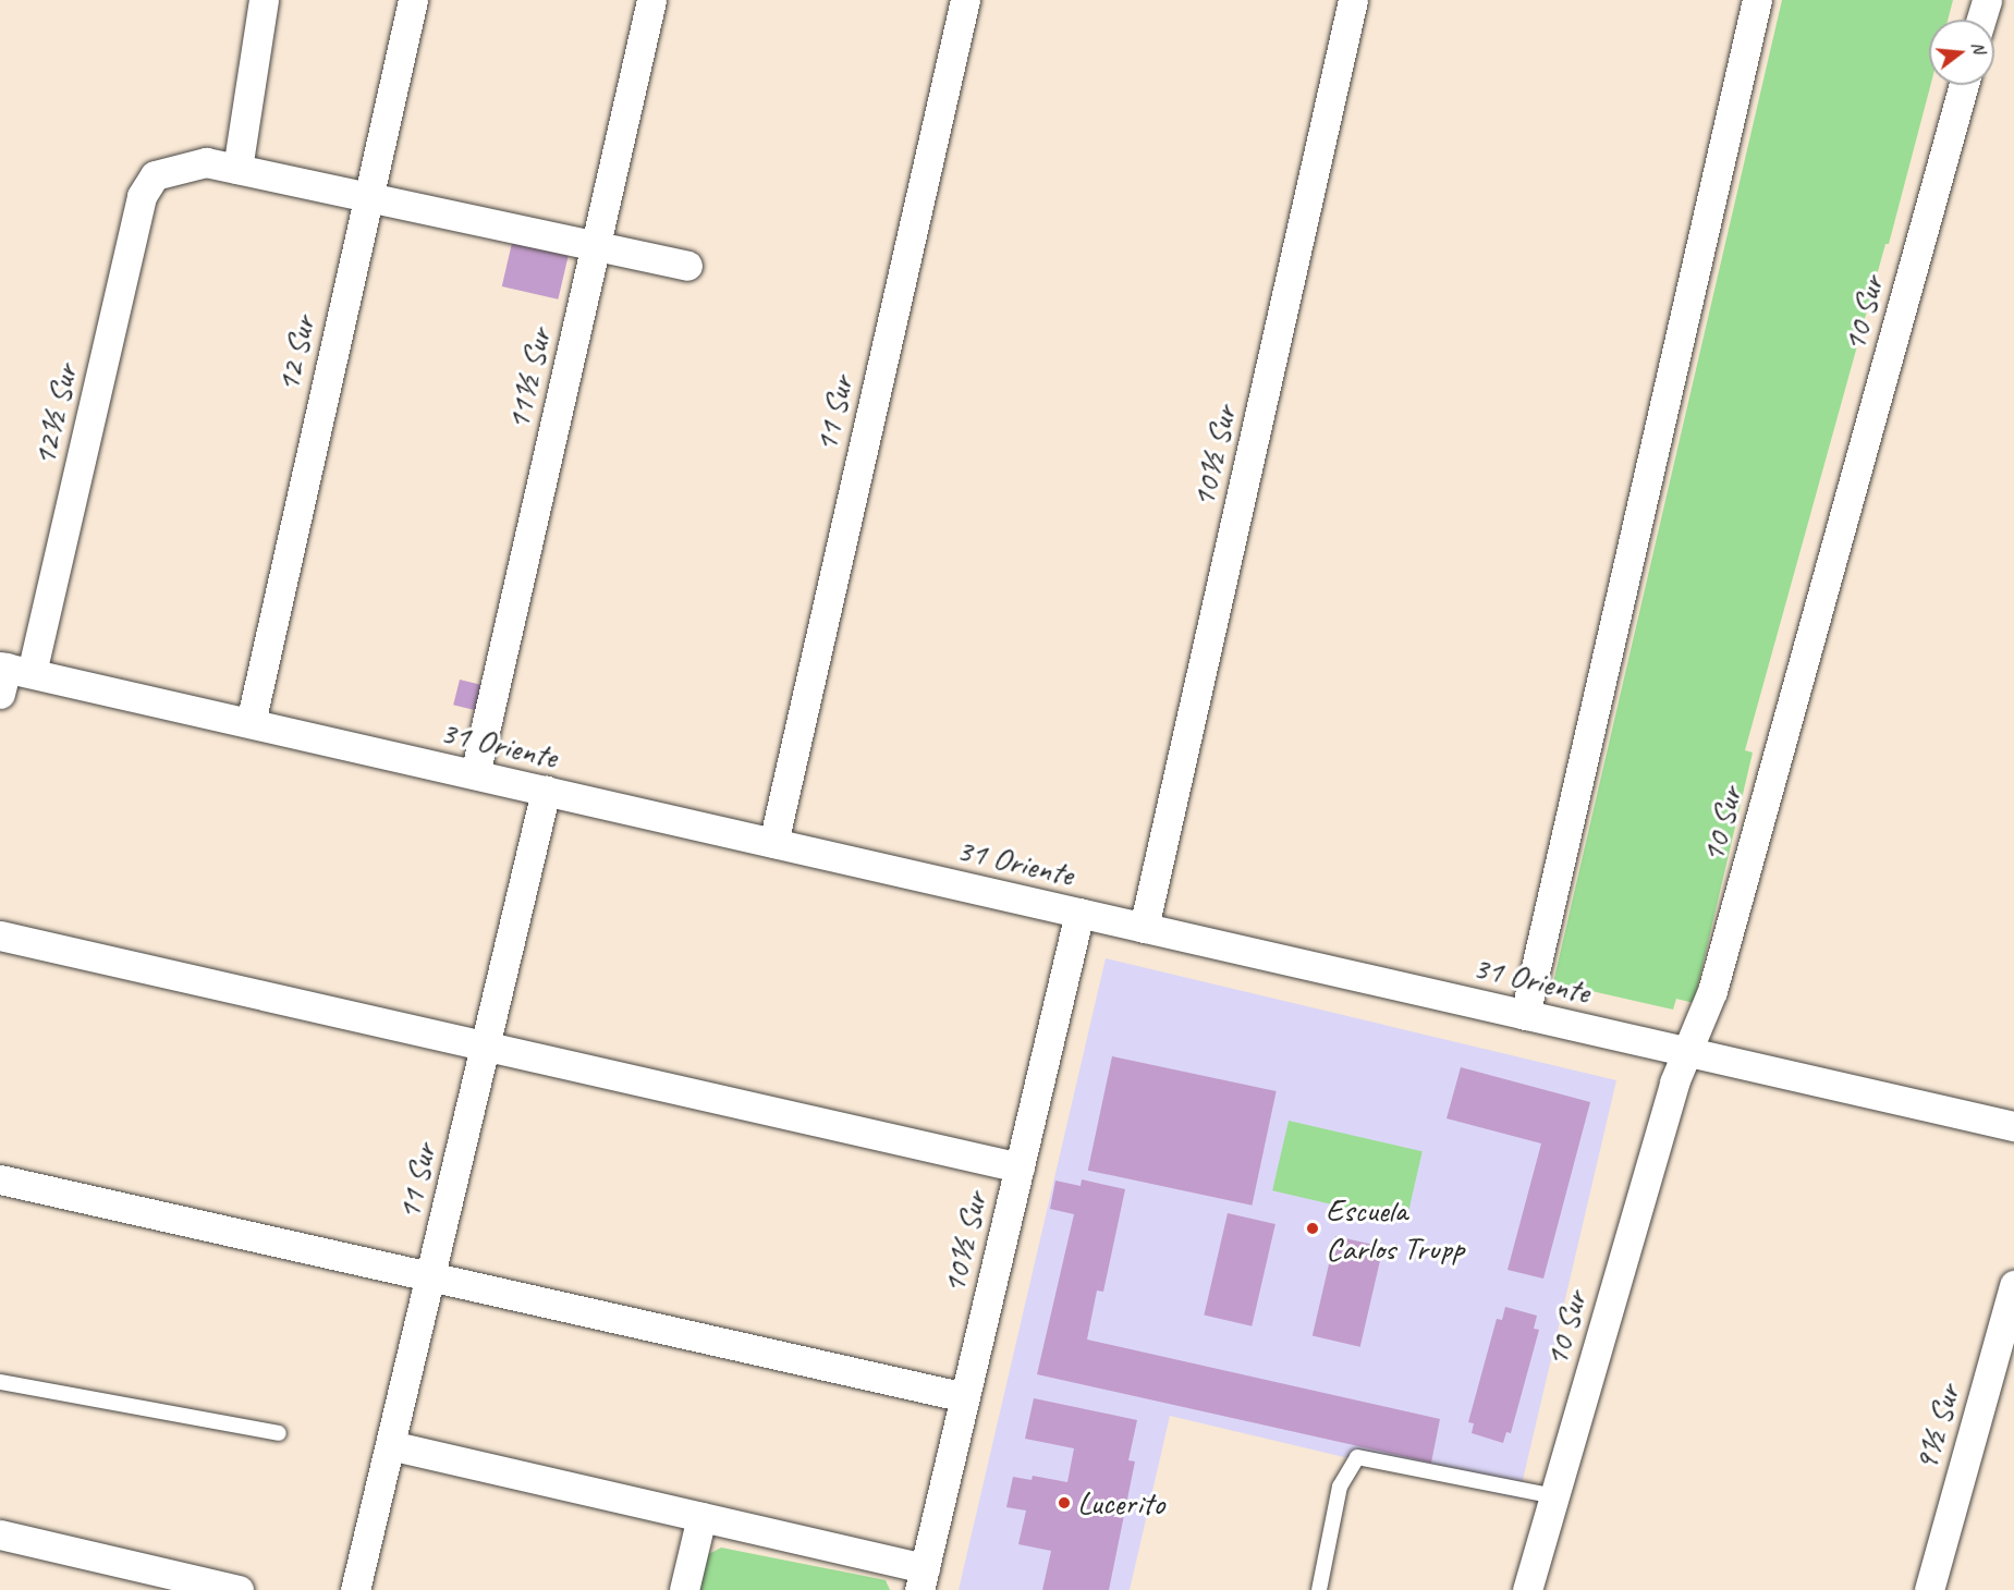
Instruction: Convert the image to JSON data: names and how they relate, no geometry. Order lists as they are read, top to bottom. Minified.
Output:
{"streets":{"street":["10 Sur","12 Sur","11½ Sur","11 Sur","12½ Sur","10½ Sur","31 Oriente","9½ Sur"]},"crossings":[["10 Sur","31 Oriente"],["12 Sur","31 Oriente"],["11½ Sur","31 Oriente"],["11 Sur","31 Oriente"],["12½ Sur","31 Oriente"],["10½ Sur","31 Oriente"]],"places":["Escuela Carlos Trupp","Lucerito"],"north":"right"}
